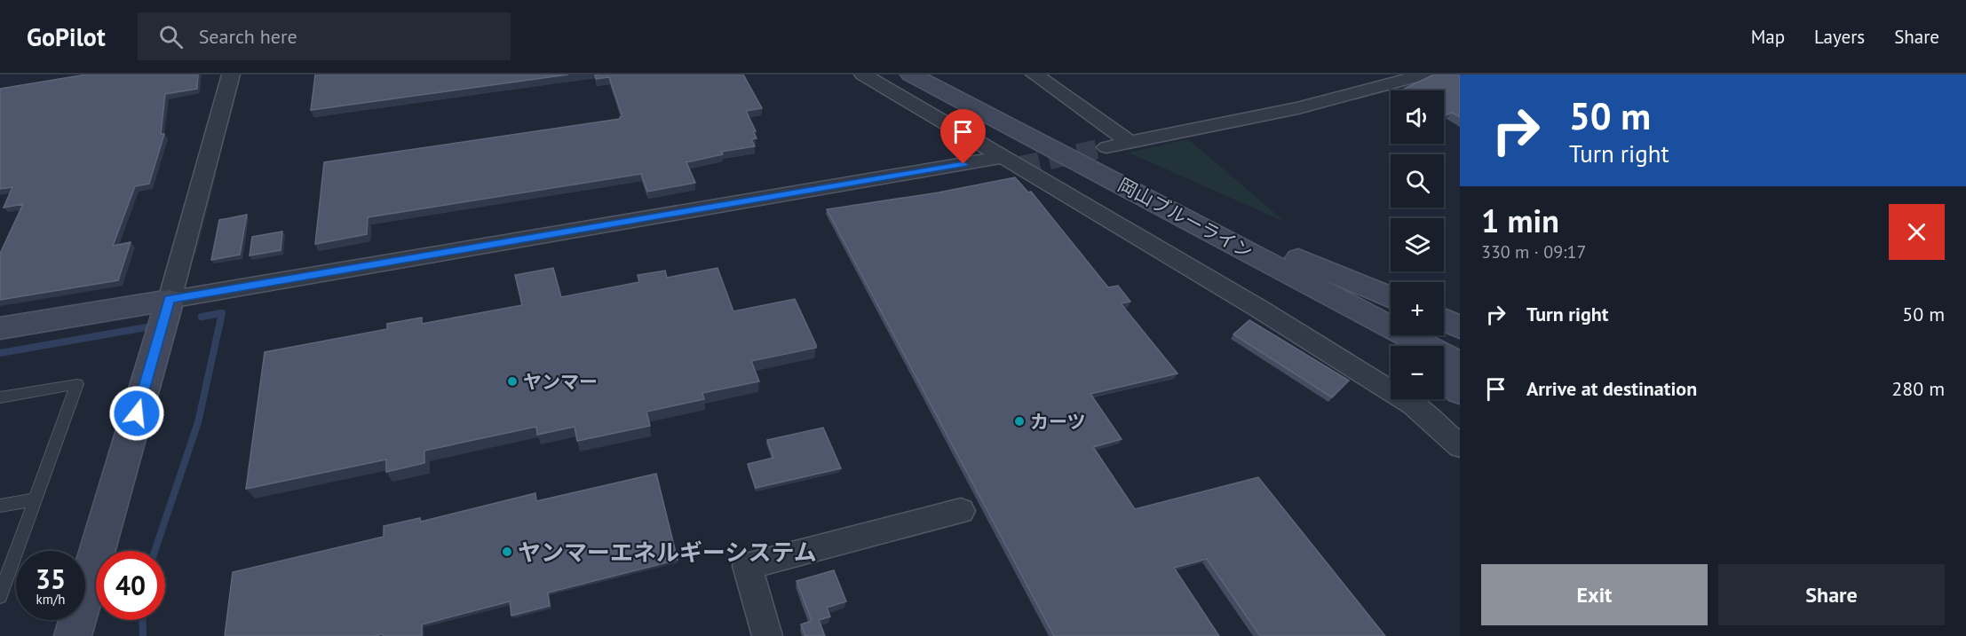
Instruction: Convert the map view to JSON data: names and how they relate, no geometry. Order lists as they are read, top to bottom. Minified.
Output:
{"streets":{"main road":["岡山ブルーライン"]},"places":["ヤンマー","カーツ","ヤンマーエネルギーシステム"],"page":{"header":"GoPilot","search":"Search here","nav":["Map","Layers","Share"],"turn":["50 m","Turn right"],"map_buttons":["+","−"],"heading":["1 min","330 m · 09:17"],"list":[{"name":"Turn right","value":"50 m"},{"name":"Arrive at destination","value":"280 m"}],"speed":"35 km/h","limit":"40","buttons":["Exit","Share"]}}
